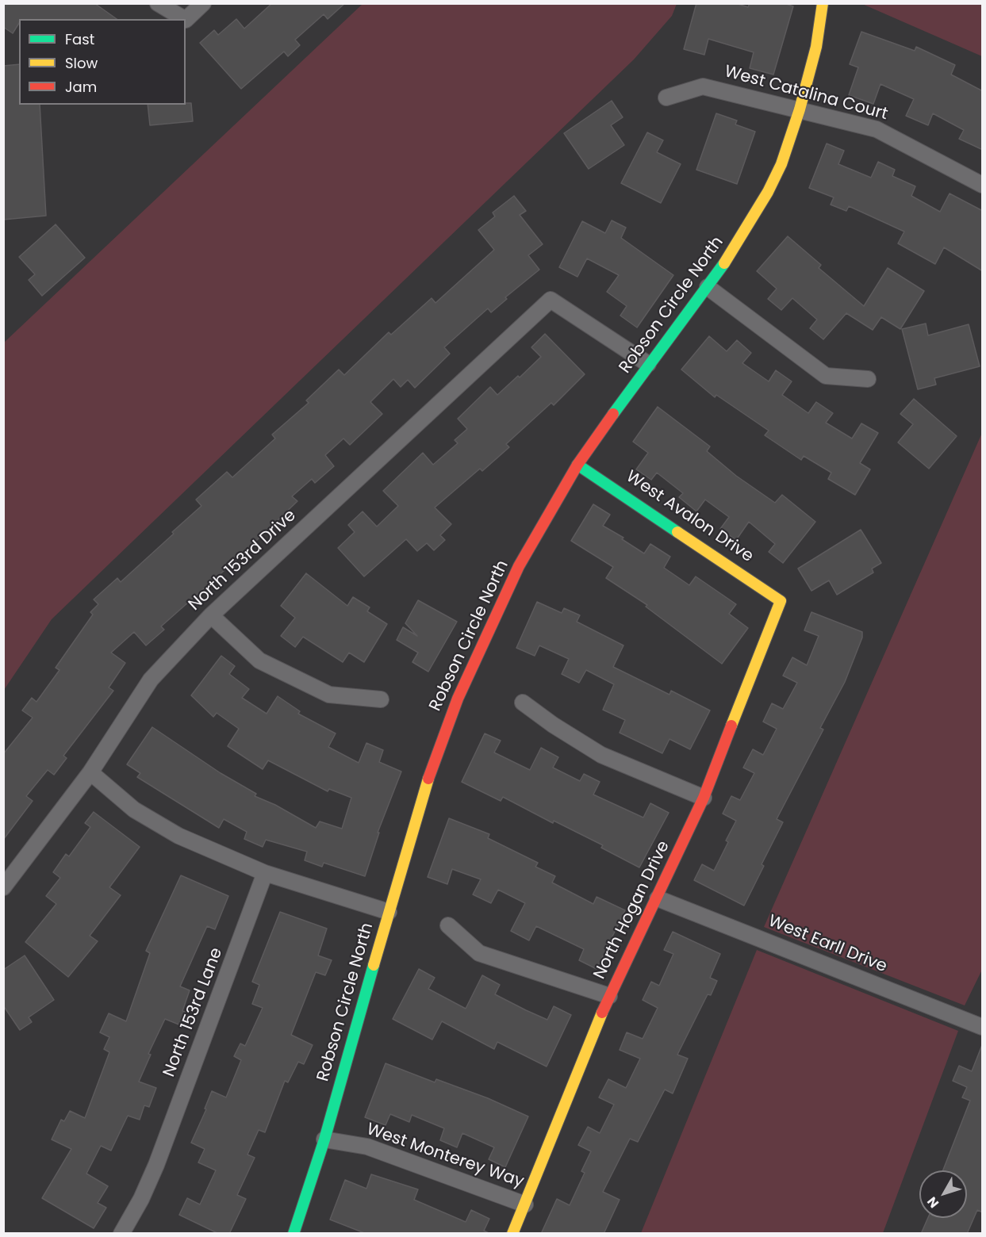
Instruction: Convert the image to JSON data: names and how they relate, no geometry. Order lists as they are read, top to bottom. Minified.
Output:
{"streets":{"street":["West Catalina Court","Robson Circle North","West Avalon Drive","North 153rd Drive","North Hogan Drive","West Earll Drive","North 153rd Lane","West Monterey Way"]},"crossings":[["West Catalina Court","Robson Circle North"],["Robson Circle North","West Avalon Drive"],["Robson Circle North","North 153rd Drive"],["Robson Circle North","West Monterey Way"],["West Avalon Drive","North Hogan Drive"],["North Hogan Drive","West Earll Drive"],["North Hogan Drive","West Monterey Way"]],"legend":["Fast","Slow","Jam"],"north":"bottom left"}
